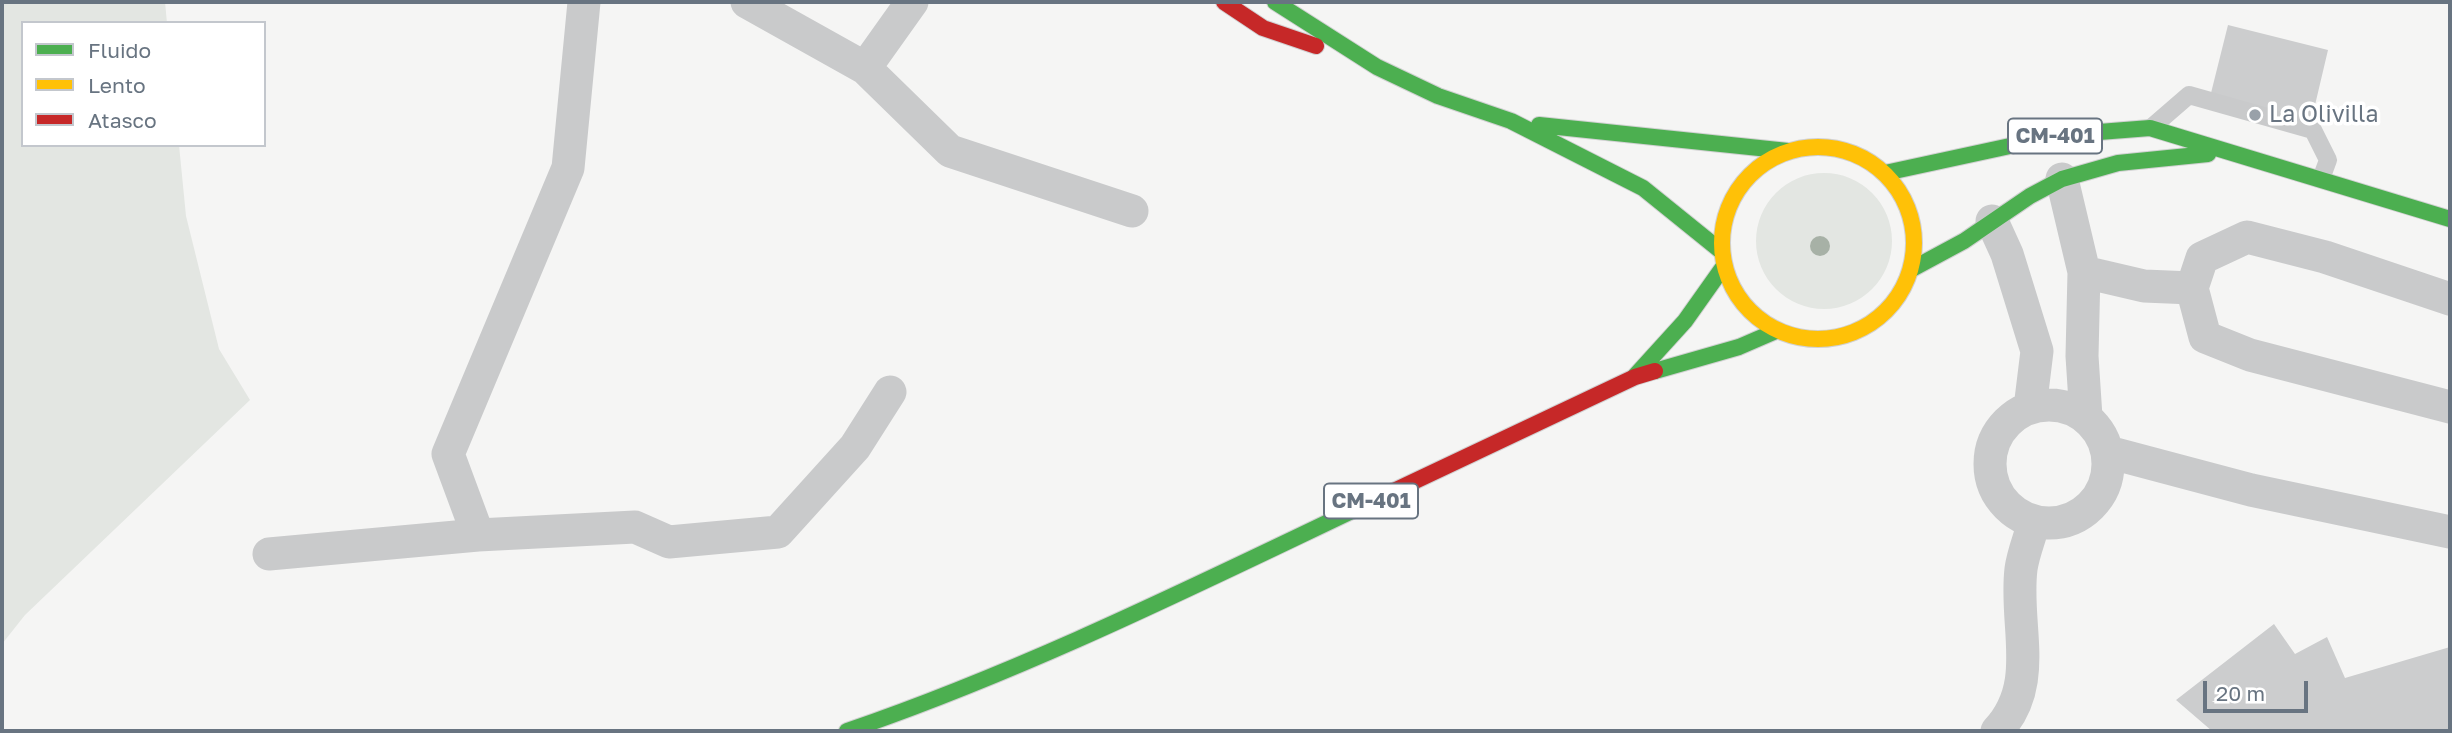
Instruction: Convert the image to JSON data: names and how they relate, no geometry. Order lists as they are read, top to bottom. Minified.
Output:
{"streets":{"main road":["CM-401"]},"places":["La Olivilla"],"legend":["Fluido","Lento","Atasco"],"scale_bar":"20 m"}
